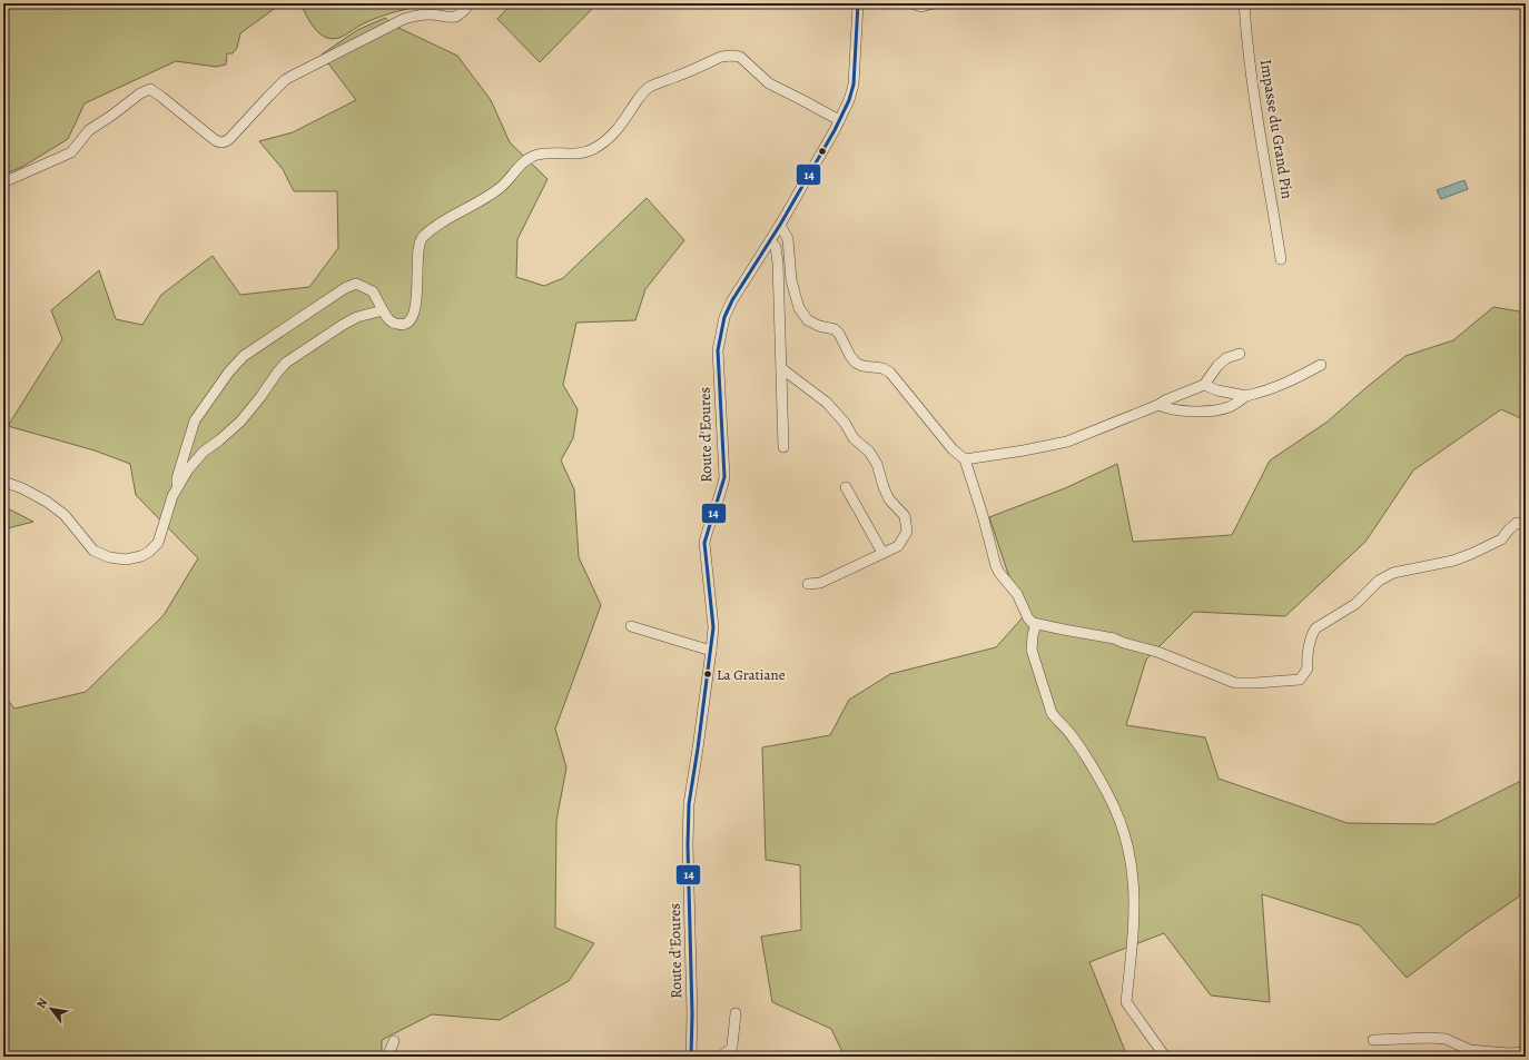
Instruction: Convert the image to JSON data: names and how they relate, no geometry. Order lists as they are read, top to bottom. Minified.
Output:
{"streets":{"street":["Impasse du Grand Pin","Route d'Eoures"]},"places":["La Gratiane"],"lines":["transit line 14"],"north":"top left"}
